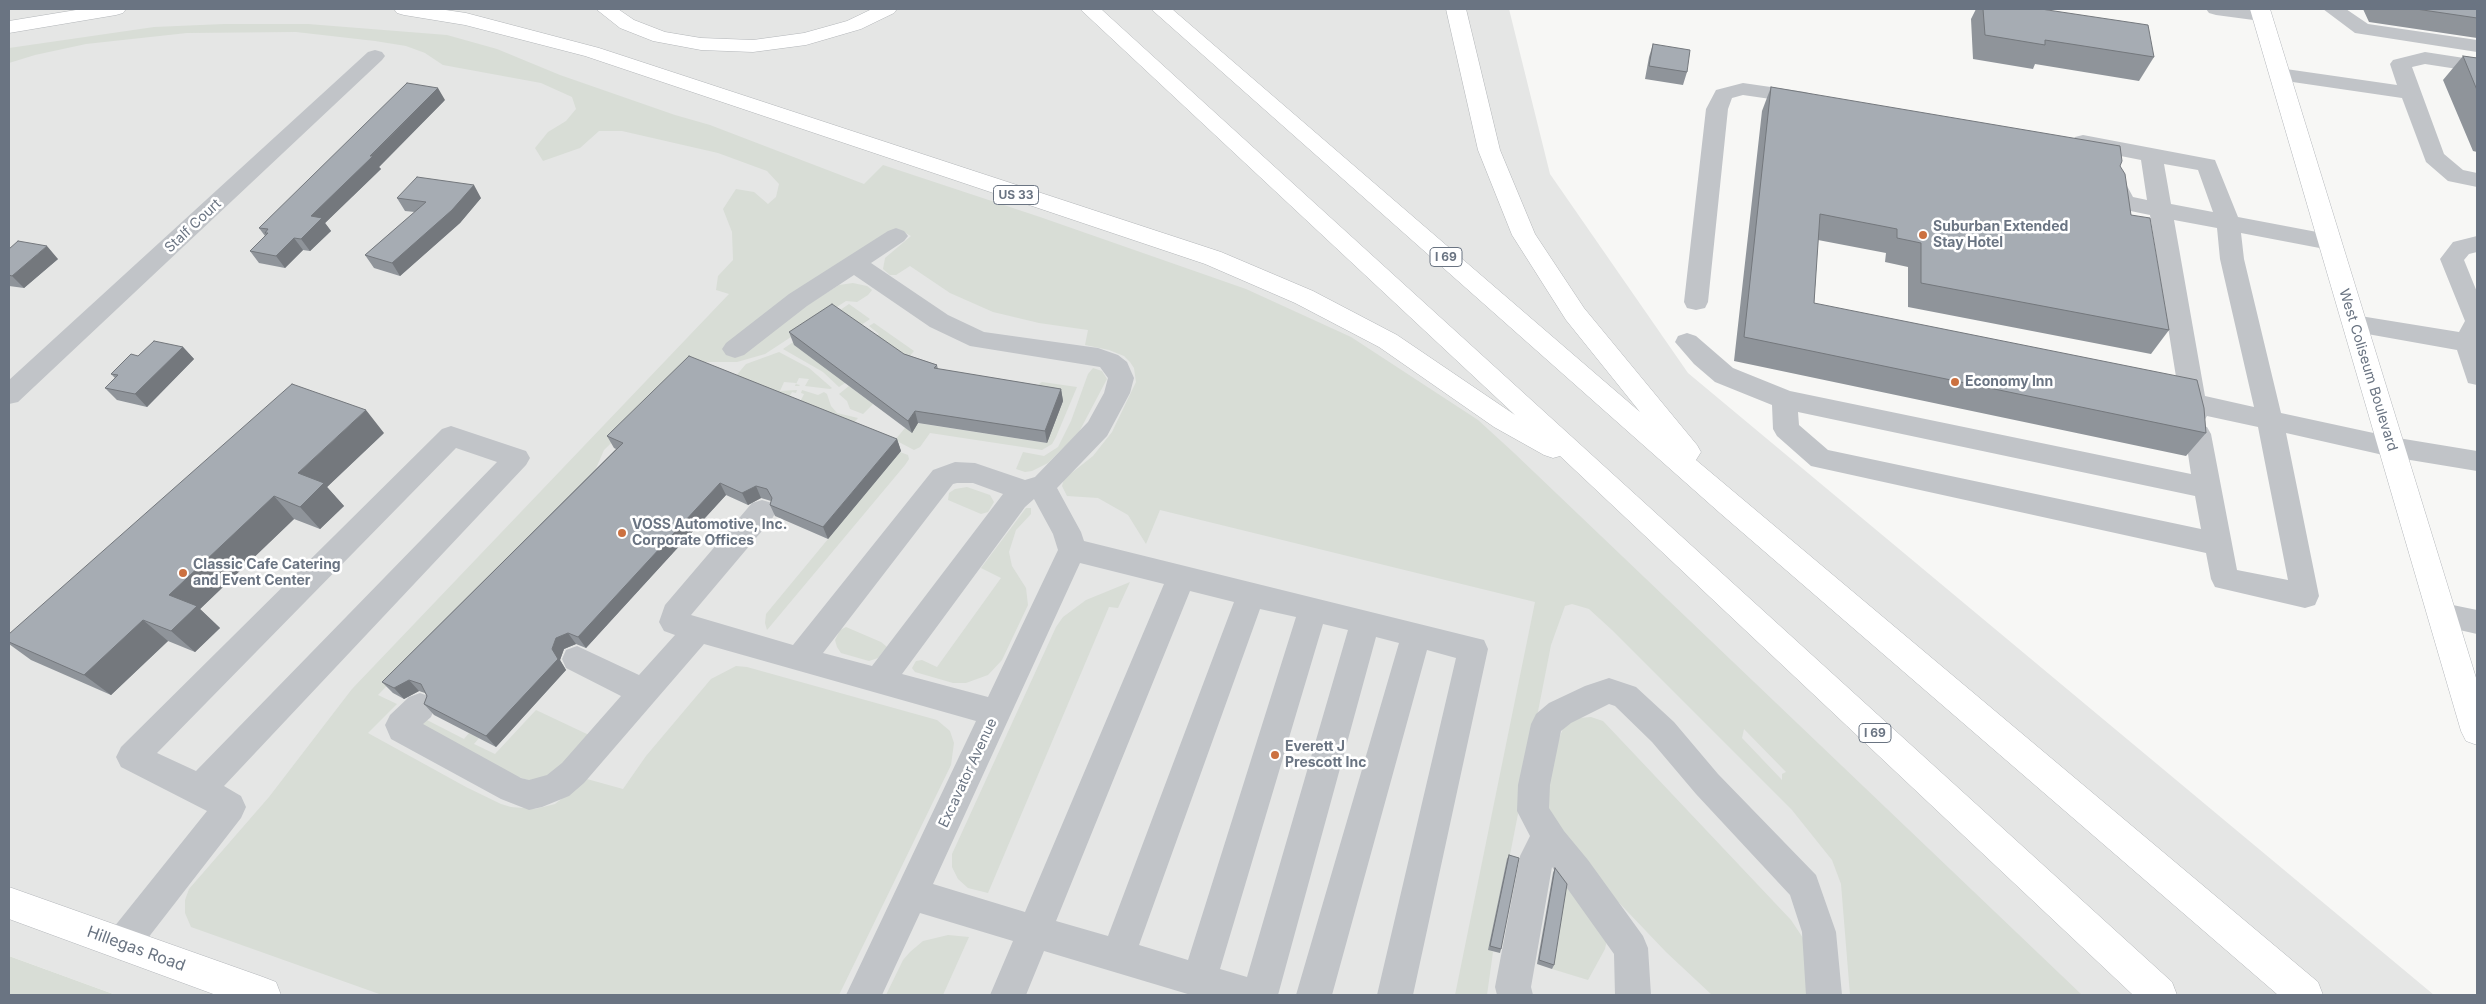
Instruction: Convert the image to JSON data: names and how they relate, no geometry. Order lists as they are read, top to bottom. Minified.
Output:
{"streets":{"main road":["US 33","I 69","West Coliseum Boulevard","Hillegas Road"],"street":["Stalf Court","Excavator Avenue"]},"crossings":[["US 33","I 69"]],"places":["Suburban Extended Stay Hotel","Economy Inn","VOSS Automotive, Inc. Corporate Offices","Classic Cafe Catering and Event Center","Everett J Prescott Inc"]}
